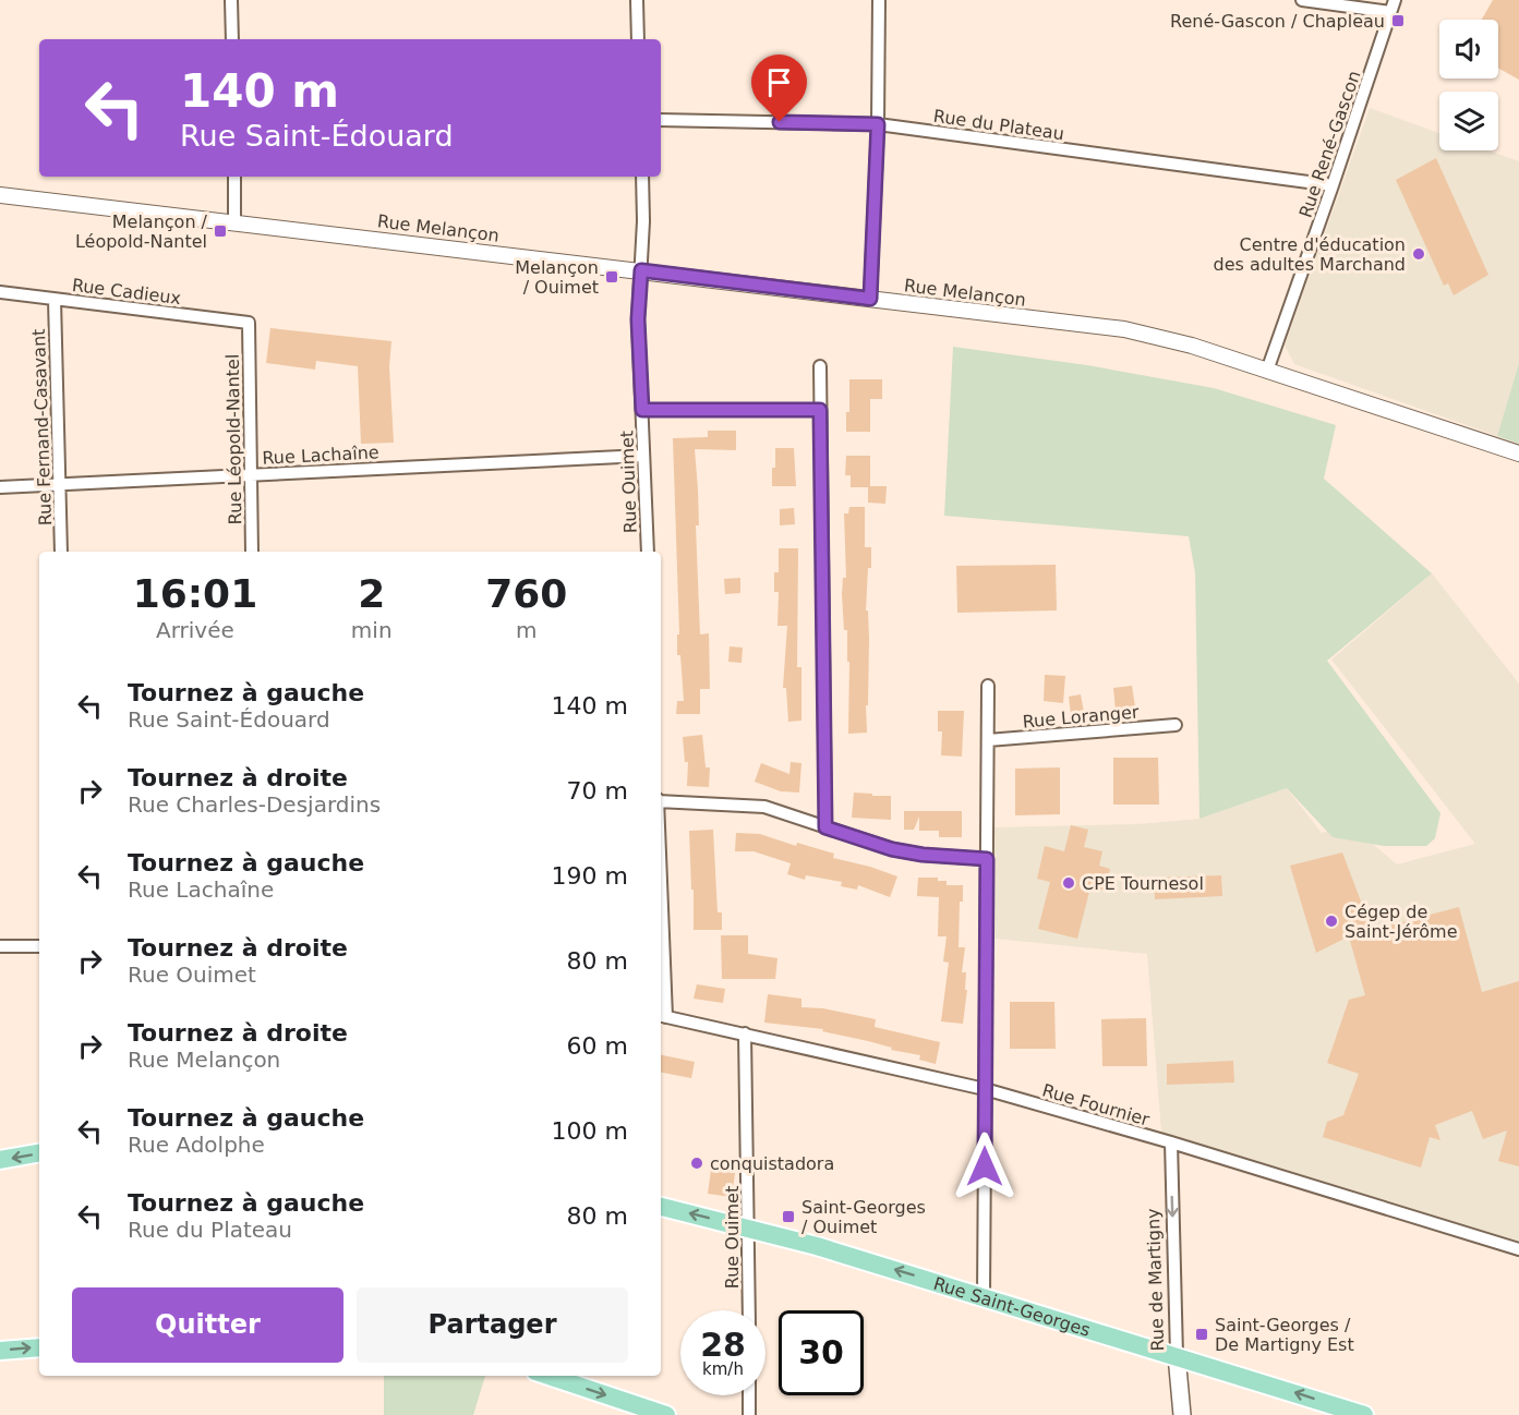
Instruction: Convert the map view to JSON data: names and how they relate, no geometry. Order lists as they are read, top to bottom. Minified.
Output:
{"streets":{"main road":["Rue de Martigny","Rue Saint-Georges"],"street":["Rue du Plateau","Rue René-Gascon","Rue Melançon","Rue Cadieux","Rue Fernand-Casavant","Rue Léopold-Nantel","Rue Lachaîne","Rue Ouimet","Rue Loranger","Rue Fournier"]},"crossings":[["Rue du Plateau","Rue René-Gascon"],["Rue René-Gascon","Rue Melançon"],["Rue Melançon","Rue Ouimet"],["Rue Cadieux","Rue Fernand-Casavant"],["Rue Cadieux","Rue Léopold-Nantel"],["Rue Fernand-Casavant","Rue Lachaîne"],["Rue Léopold-Nantel","Rue Lachaîne"],["Rue Lachaîne","Rue Ouimet"],["Rue Ouimet","Rue Fournier"],["Rue Ouimet","Rue Saint-Georges"],["Rue Fournier","Rue de Martigny"],["Rue de Martigny","Rue Saint-Georges"]],"one_way":["Rue de Martigny","Rue Saint-Georges"],"places":{"transit":["René-Gascon / Chapleau","Melançon / Léopold-Nantel","Melançon / Ouimet","Saint-Georges / Ouimet","Saint-Georges / De Martigny Est"],"other":["Centre d'éducation des adultes Marchand","CPE Tournesol","Cégep de Saint-Jérôme","conquistadora"]},"page":{"turn":["140 m","Rue Saint-Édouard"],"eta":["16:01","Arrivée","2","min","760","m"],"list":[{"name":"Tournez à gauche","note":"Rue Saint-Édouard","value":"140 m"},{"name":"Tournez à droite","note":"Rue Charles-Desjardins","value":"70 m"},{"name":"Tournez à gauche","note":"Rue Lachaîne","value":"190 m"},{"name":"Tournez à droite","note":"Rue Ouimet","value":"80 m"},{"name":"Tournez à droite","note":"Rue Melançon","value":"60 m"},{"name":"Tournez à gauche","note":"Rue Adolphe","value":"100 m"},{"name":"Tournez à gauche","note":"Rue du Plateau","value":"80 m"}],"buttons":["Quitter","Partager"],"speed":"28 km/h","limit":"30"}}
